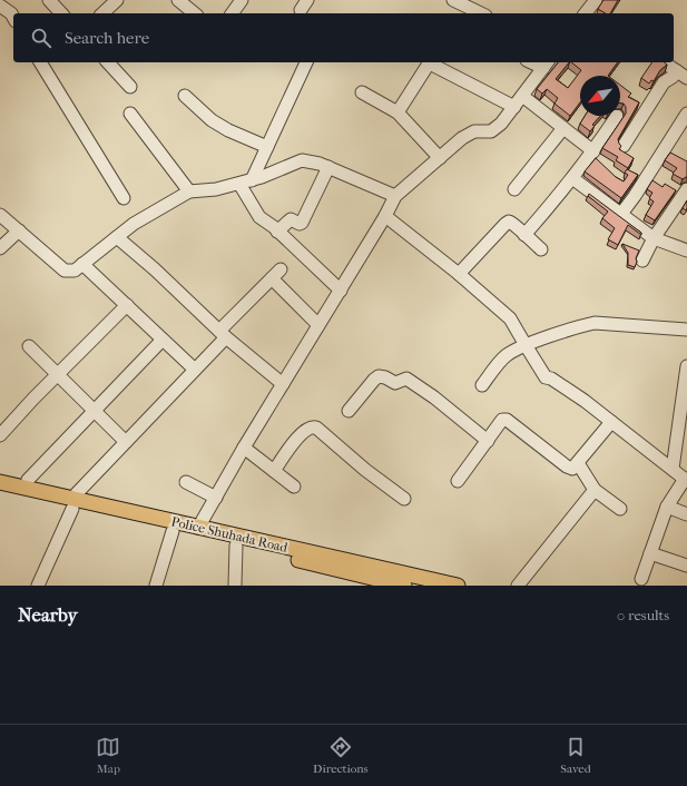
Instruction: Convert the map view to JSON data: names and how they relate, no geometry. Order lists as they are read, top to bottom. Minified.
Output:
{"streets":{"main road":["Police Shuhada Road"]},"north":"bottom left","page":{"search":"Search here","heading":["Nearby","0 results"],"nav":["Map","Directions","Saved"]}}
